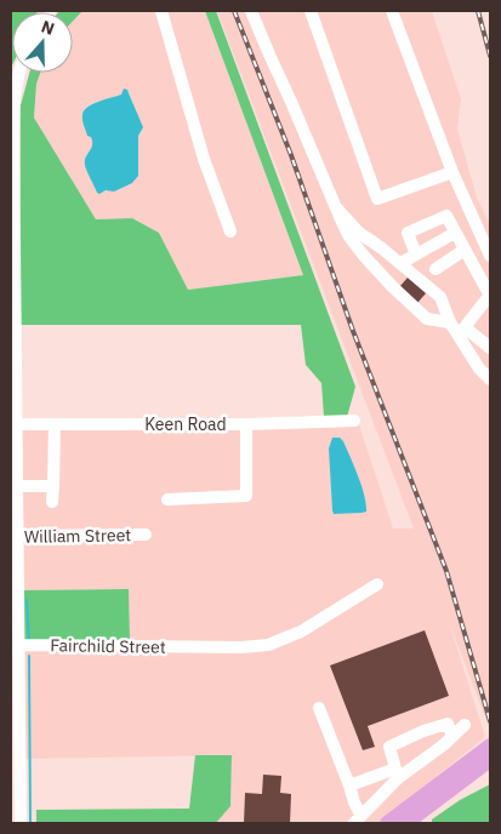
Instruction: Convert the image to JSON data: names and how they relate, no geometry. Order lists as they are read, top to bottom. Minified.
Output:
{"streets":{"street":["Keen Road","William Street","Fairchild Street"]},"north":"top"}
